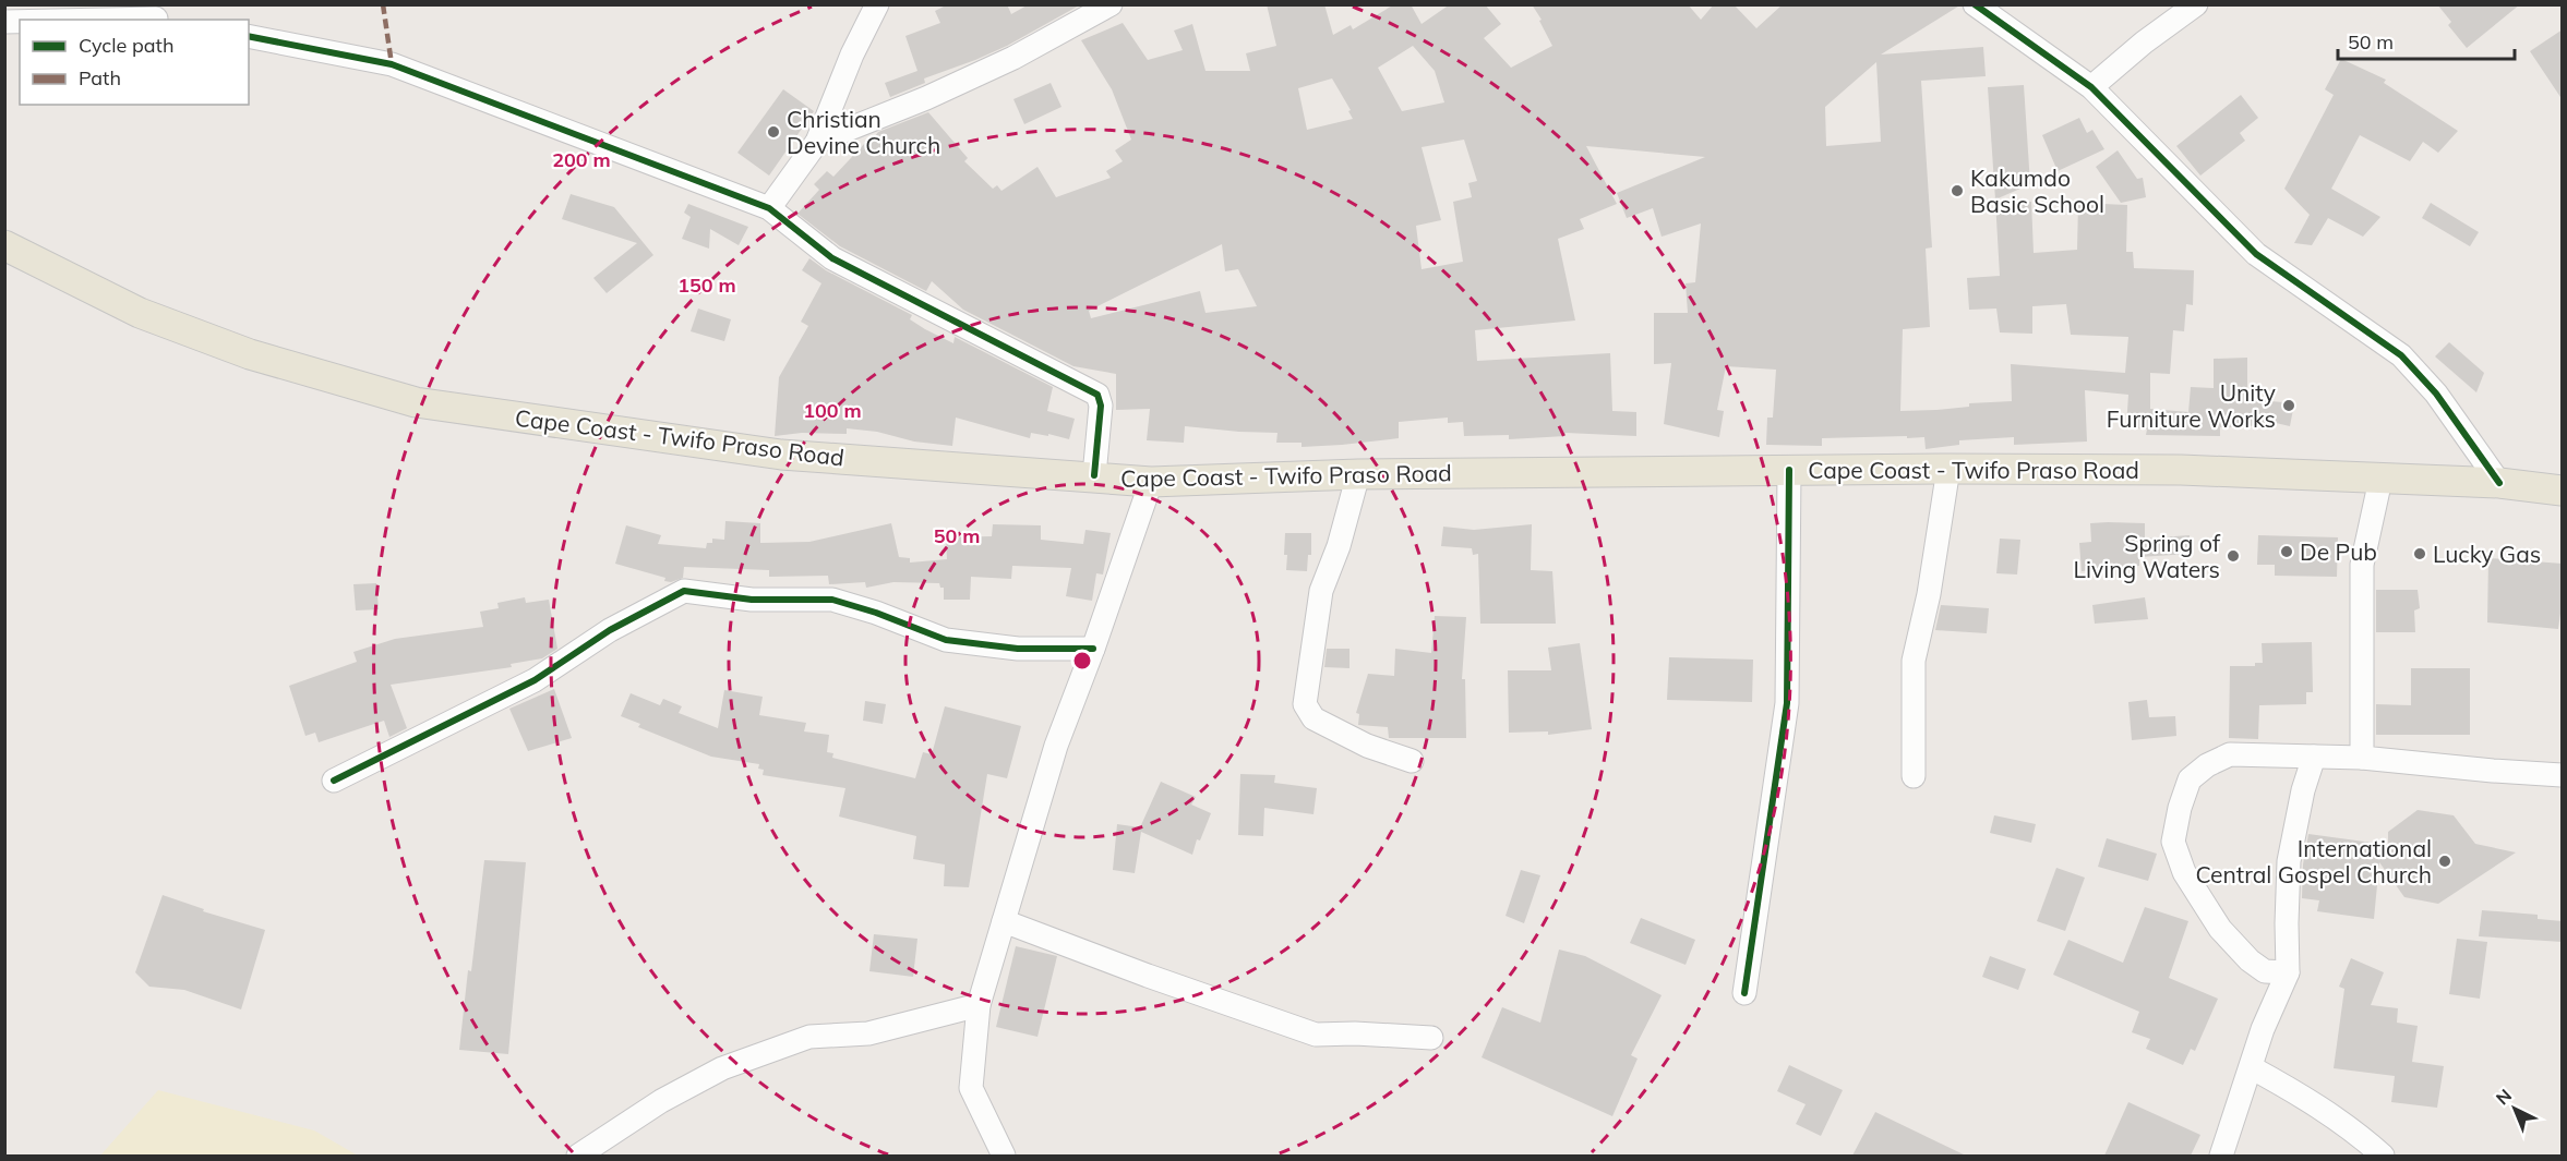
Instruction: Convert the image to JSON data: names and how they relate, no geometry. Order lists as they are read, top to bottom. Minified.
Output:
{"streets":{"main road":["Cape Coast - Twifo Praso Road"]},"places":["Christian Devine Church","Kakumdo Basic School","Unity Furniture Works","De Pub","Lucky Gas","Spring of Living Waters","International Central Gospel Church"],"legend":["Cycle path","Path"],"scale_bar":"50 m","north":"top left","rings":["200 m","150 m","100 m","50 m"]}
